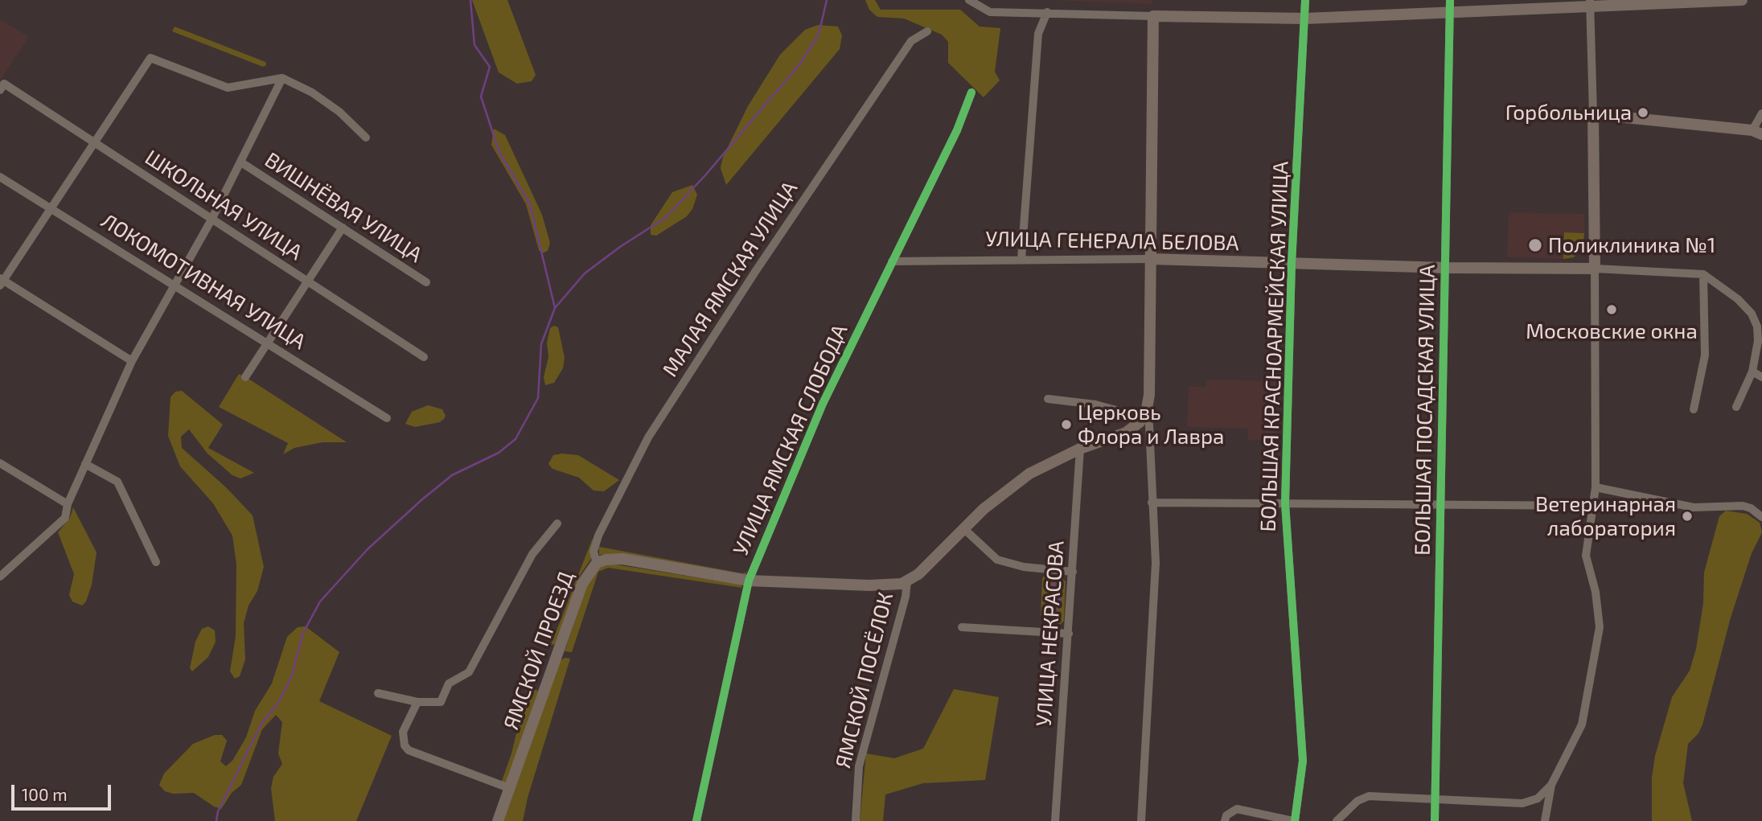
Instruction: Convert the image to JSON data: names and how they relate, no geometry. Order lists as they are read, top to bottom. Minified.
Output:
{"streets":{"main road":["УЛИЦА ГЕНЕРАЛА БЕЛОВА","ЯМСКОЙ ПРОЕЗД"],"street":["ШКОЛЬНАЯ УЛИЦА","ВИШНЁВАЯ УЛИЦА","МАЛАЯ ЯМСКАЯ УЛИЦА","ЛОКОМОТИВНАЯ УЛИЦА","БОЛЬШАЯ КРАСНОАРМЕЙСКАЯ УЛИЦА","БОЛЬШАЯ ПОСАДСКАЯ УЛИЦА","УЛИЦА ЯМСКАЯ СЛОБОДА","УЛИЦА НЕКРАСОВА","ЯМСКОЙ ПОСЁЛОК"]},"crossings":[["УЛИЦА ГЕНЕРАЛА БЕЛОВА","БОЛЬШАЯ КРАСНОАРМЕЙСКАЯ УЛИЦА"],["УЛИЦА ГЕНЕРАЛА БЕЛОВА","БОЛЬШАЯ ПОСАДСКАЯ УЛИЦА"],["УЛИЦА ГЕНЕРАЛА БЕЛОВА","УЛИЦА ЯМСКАЯ СЛОБОДА"],["МАЛАЯ ЯМСКАЯ УЛИЦА","ЯМСКОЙ ПРОЕЗД"],["УЛИЦА ЯМСКАЯ СЛОБОДА","ЯМСКОЙ ПРОЕЗД"],["ЯМСКОЙ ПРОЕЗД","ЯМСКОЙ ПОСЁЛОК"]],"places":["Горбольница","Поликлиника №1","Московские окна","Церковь Флора и Лавра","Ветеринарная лаборатория"],"scale_bar":"100 m"}
